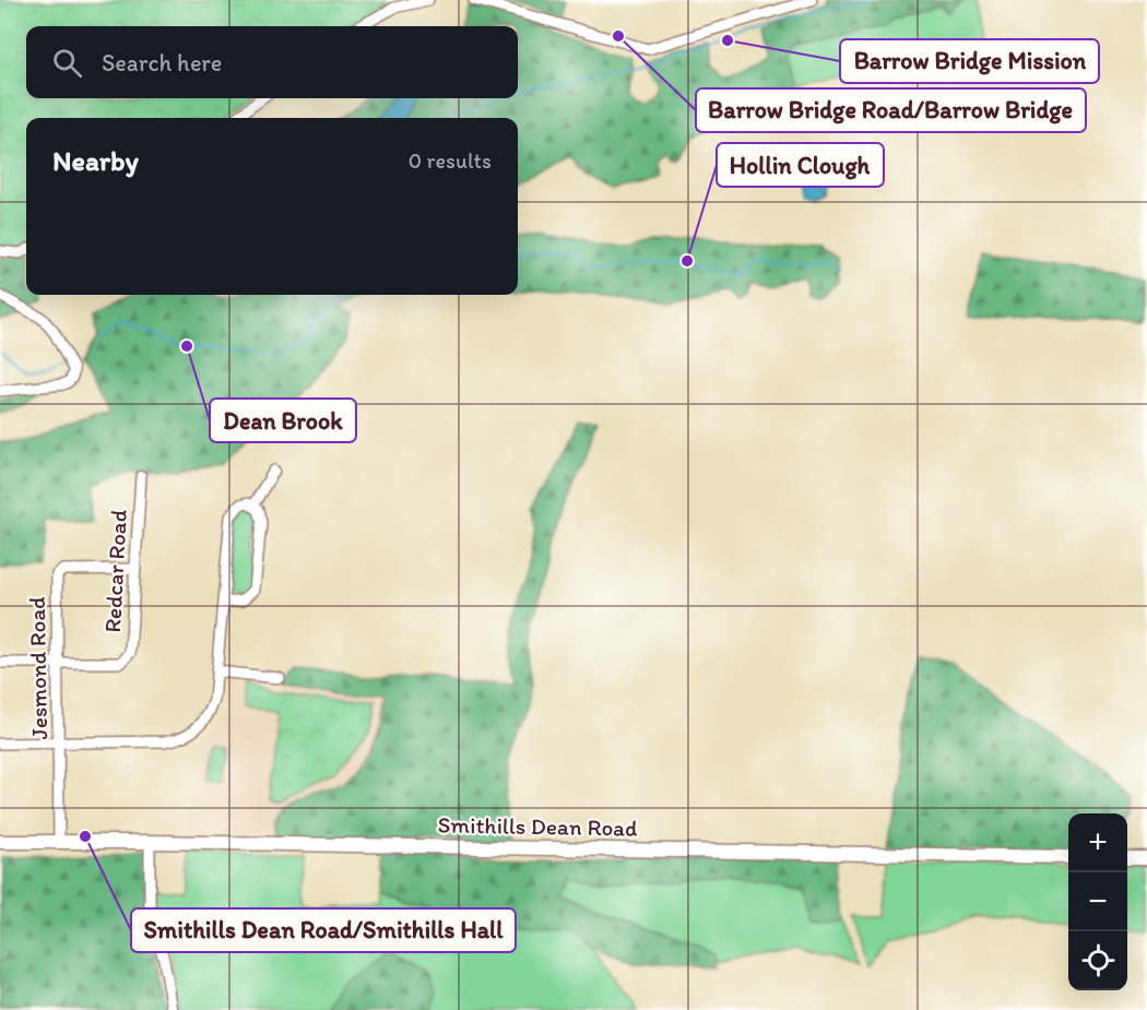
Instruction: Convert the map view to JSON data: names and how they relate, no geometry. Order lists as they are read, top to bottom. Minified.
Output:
{"streets":{"street":["Redcar Road","Jesmond Road","Smithills Dean Road"]},"crossings":[["Redcar Road","Jesmond Road"],["Jesmond Road","Smithills Dean Road"]],"places":["Barrow Bridge Road/Barrow Bridge","Barrow Bridge Mission","Hollin Clough","Dean Brook","Smithills Dean Road/Smithills Hall"],"page":{"search":"Search here","heading":["Nearby","0 results"],"map_buttons":["+","−"]}}
